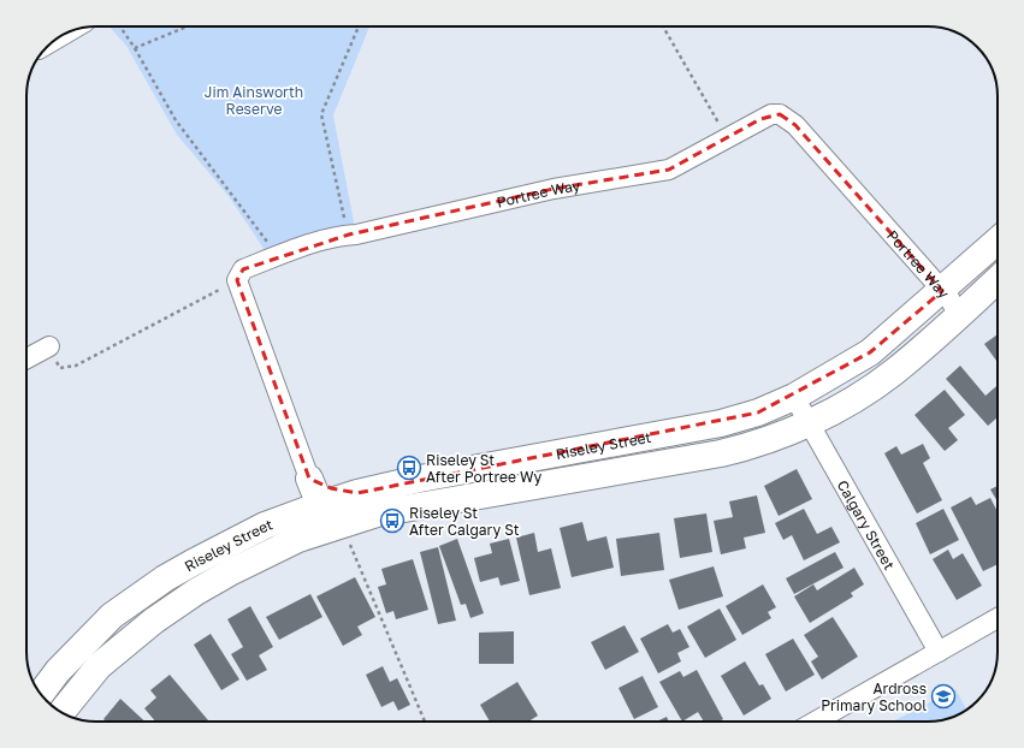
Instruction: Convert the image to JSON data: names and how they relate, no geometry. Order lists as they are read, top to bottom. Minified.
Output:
{"streets":{"highway":["Riseley Street"],"street":["Portree Way","Calgary Street"]},"crossings":[["Portree Way","Riseley Street"],["Riseley Street","Calgary Street"]],"parks":["Jim Ainsworth Reserve"],"places":{"bus stop":["Riseley St After Portree Wy","Riseley St After Calgary St"],"school or university":["Ardross Primary School"]}}
